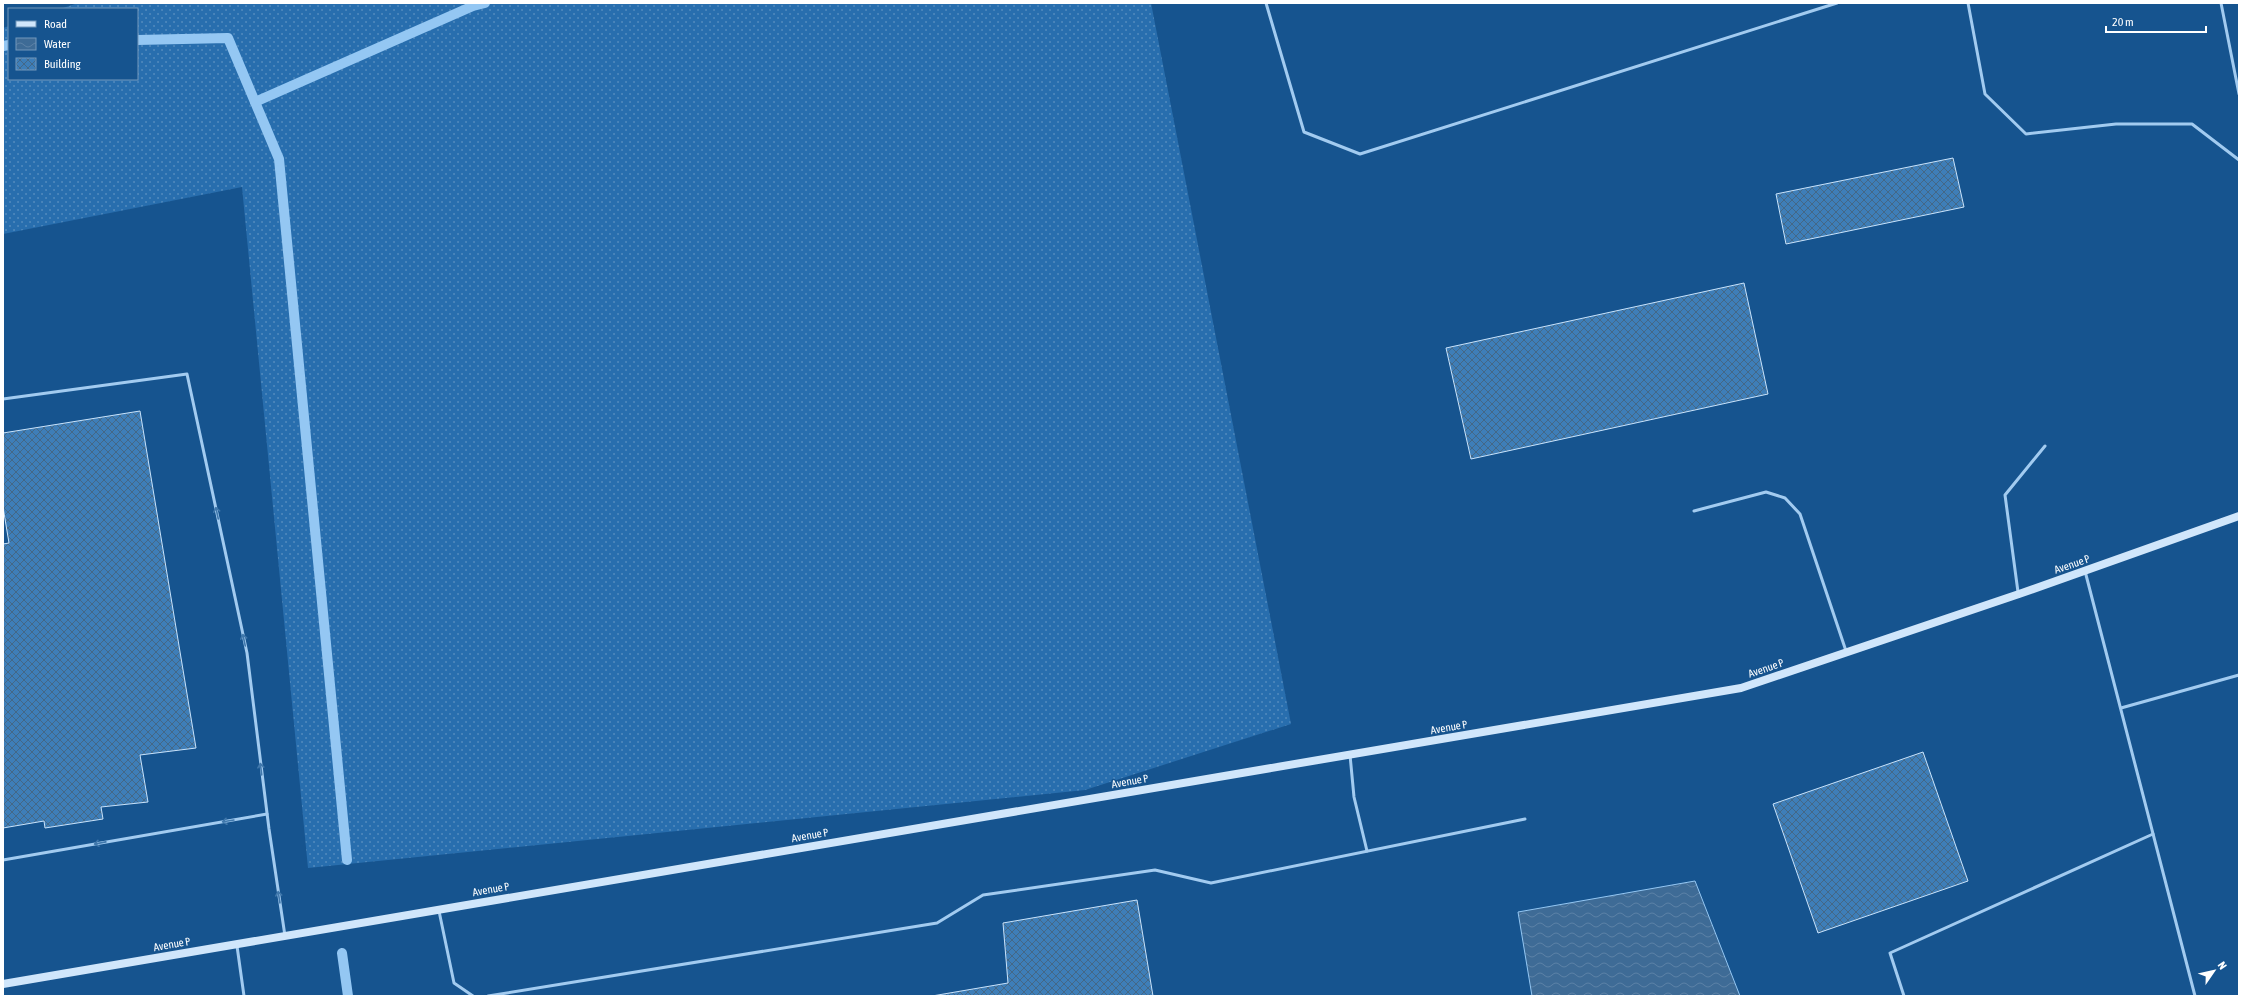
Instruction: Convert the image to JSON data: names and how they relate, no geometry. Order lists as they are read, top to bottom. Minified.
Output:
{"streets":{"street":["Avenue P"]},"legend":["Road","Water","Building"],"scale_bar":"20 m","north":"top right"}
